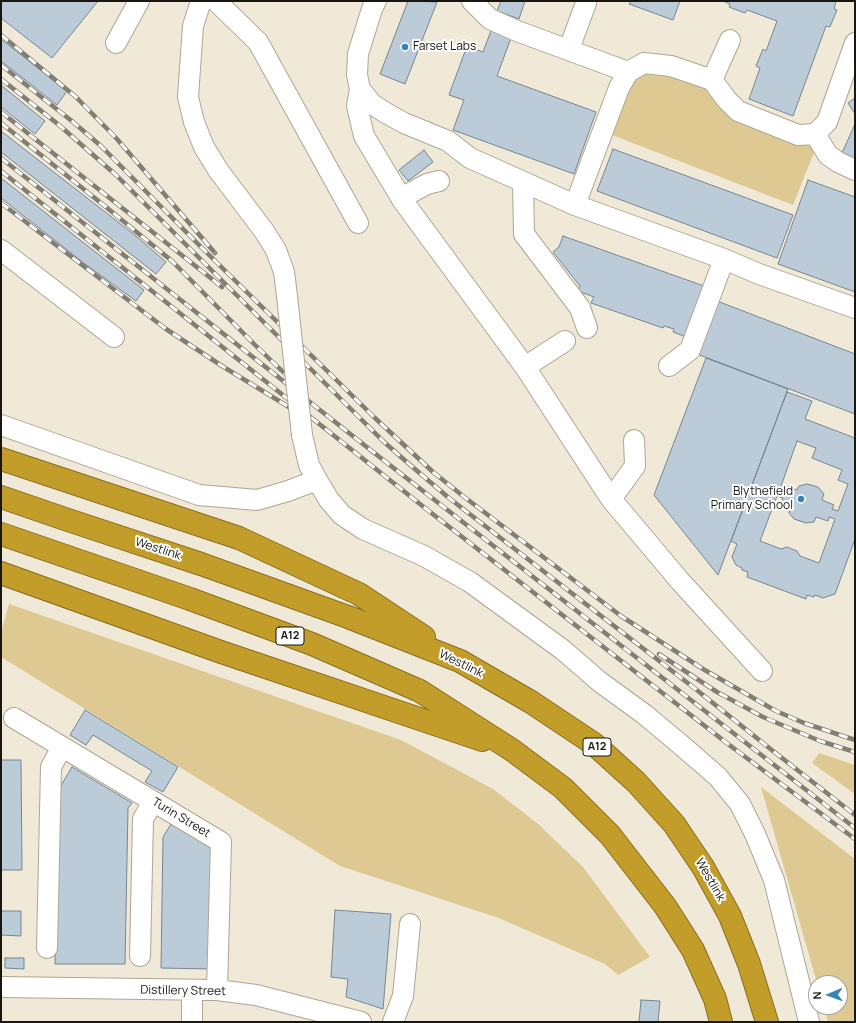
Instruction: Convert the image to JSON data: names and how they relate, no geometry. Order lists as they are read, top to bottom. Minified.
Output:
{"streets":{"highway":["Westlink","A12"],"street":["Turin Street","Distillery Street"]},"crossings":[["Turin Street","Distillery Street"]],"places":["Farset Labs","Blythefield Primary School"],"north":"left"}
